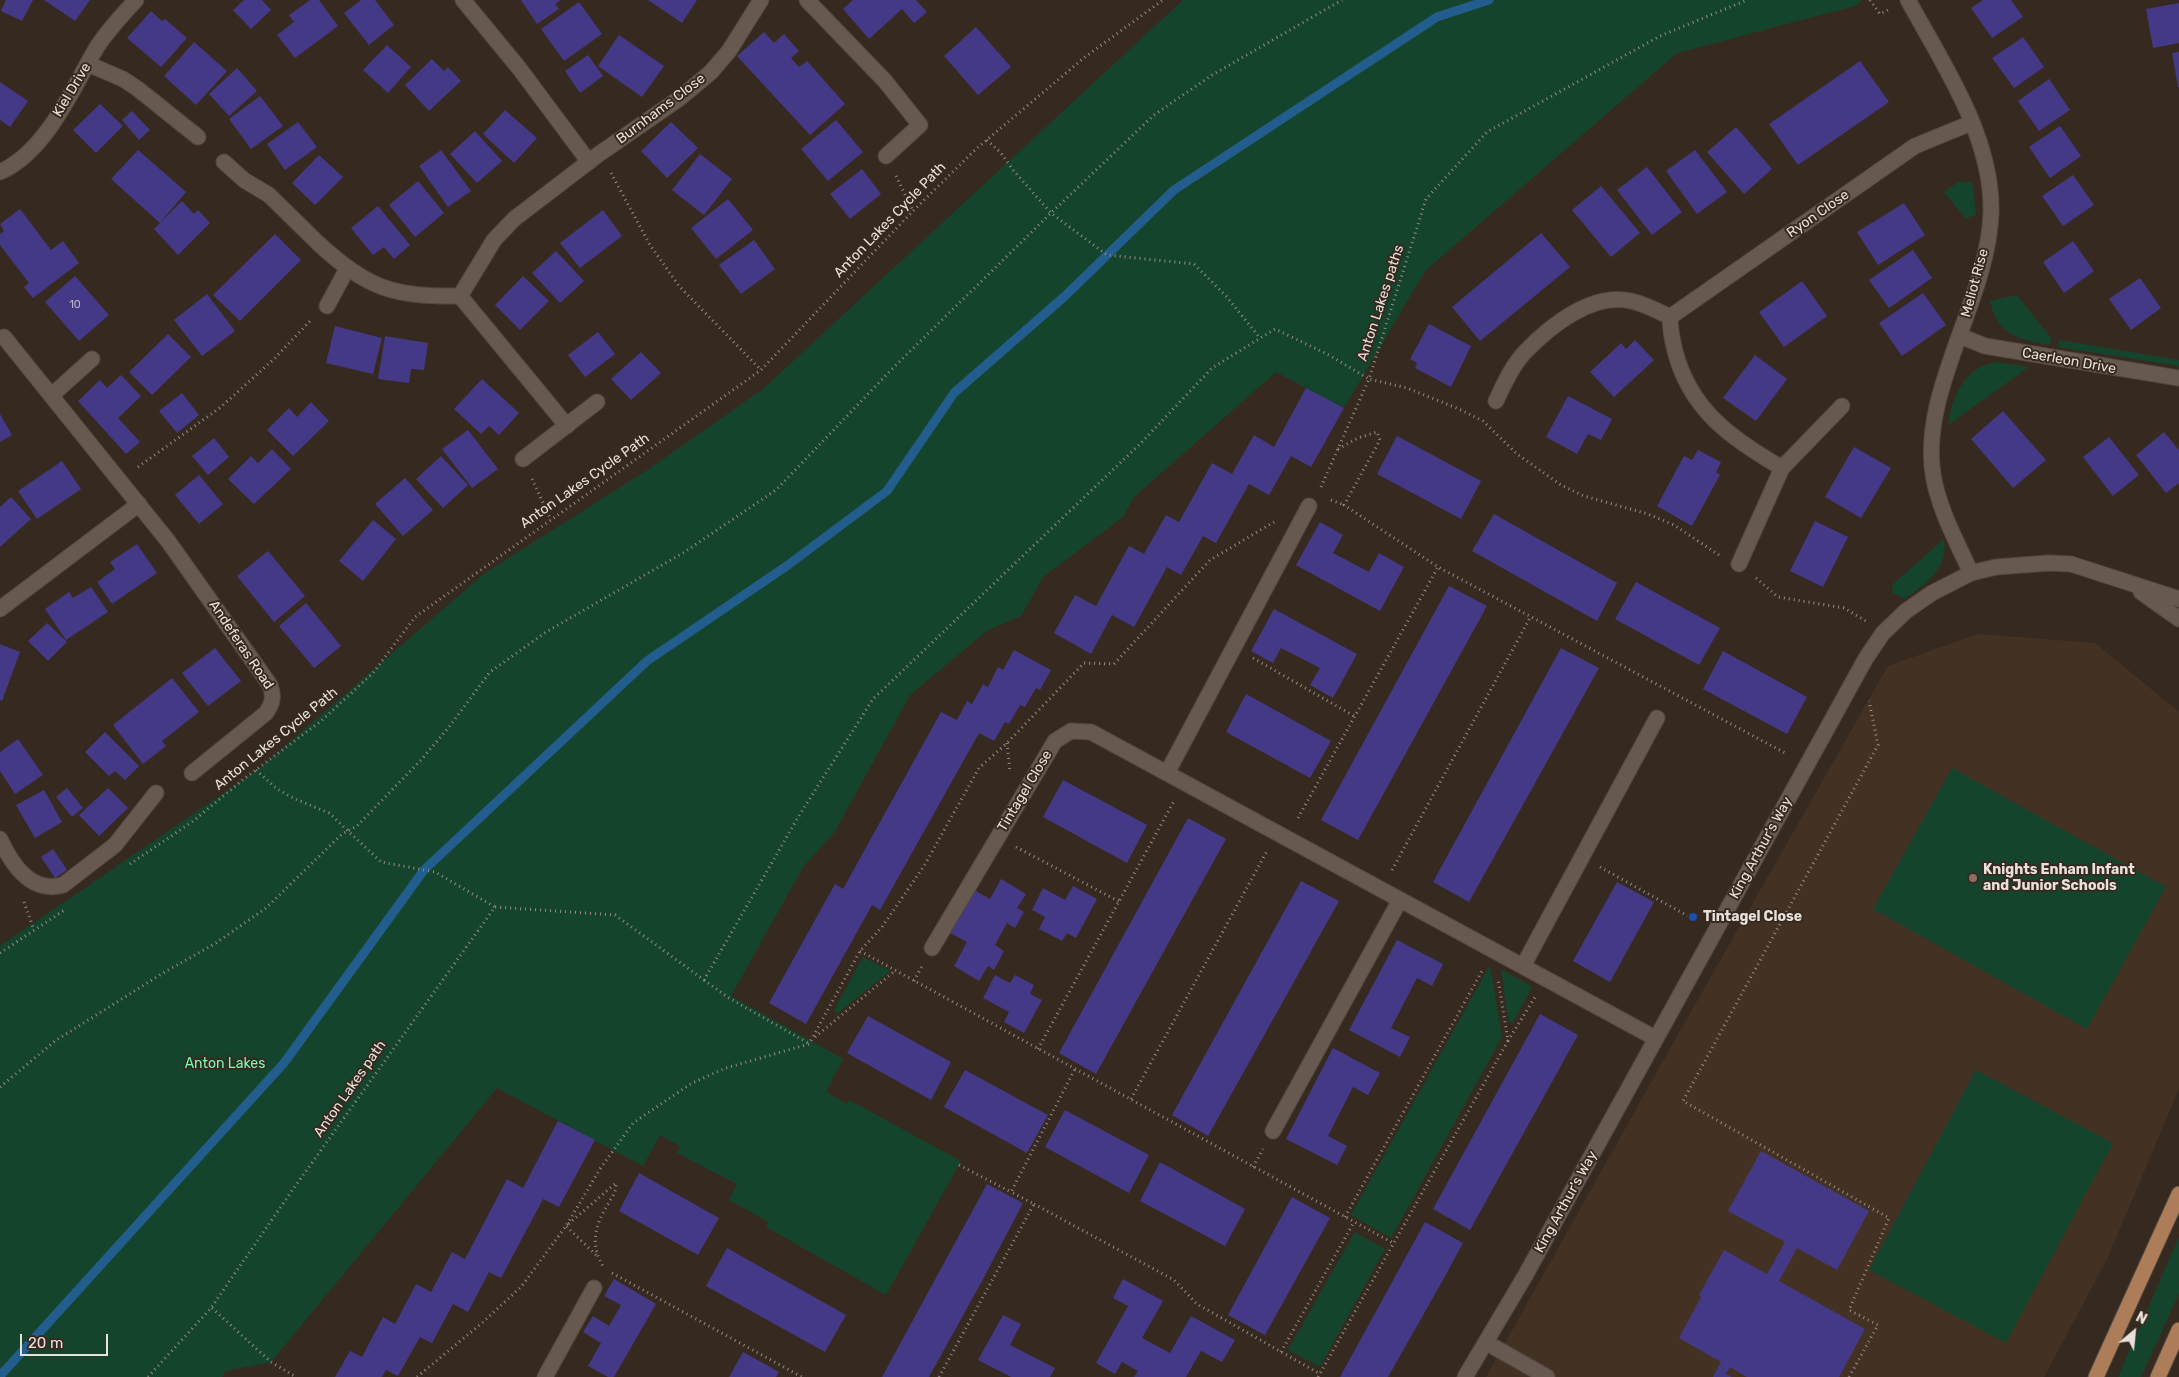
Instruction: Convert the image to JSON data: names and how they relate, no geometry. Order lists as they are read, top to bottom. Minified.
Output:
{"streets":{"street":["Kiel Drive","Burnhams Close","Ryon Close","Meliot Rise","Caerleon Drive","Andeferas Road","Tintagel Close","King Arthur's Way"],"path":["Anton Lakes Cycle Path","Anton Lakes paths","Anton Lakes path"]},"crossings":[["Ryon Close","Meliot Rise"],["Meliot Rise","Caerleon Drive"],["Meliot Rise","King Arthur's Way"],["Anton Lakes paths","King Arthur's Way"],["Tintagel Close","King Arthur's Way"]],"parks":["Anton Lakes"],"places":["Knights Enham Infant and Junior Schools","Tintagel Close"],"house_numbers":["10"],"scale_bar":"20 m","north":"top right"}
